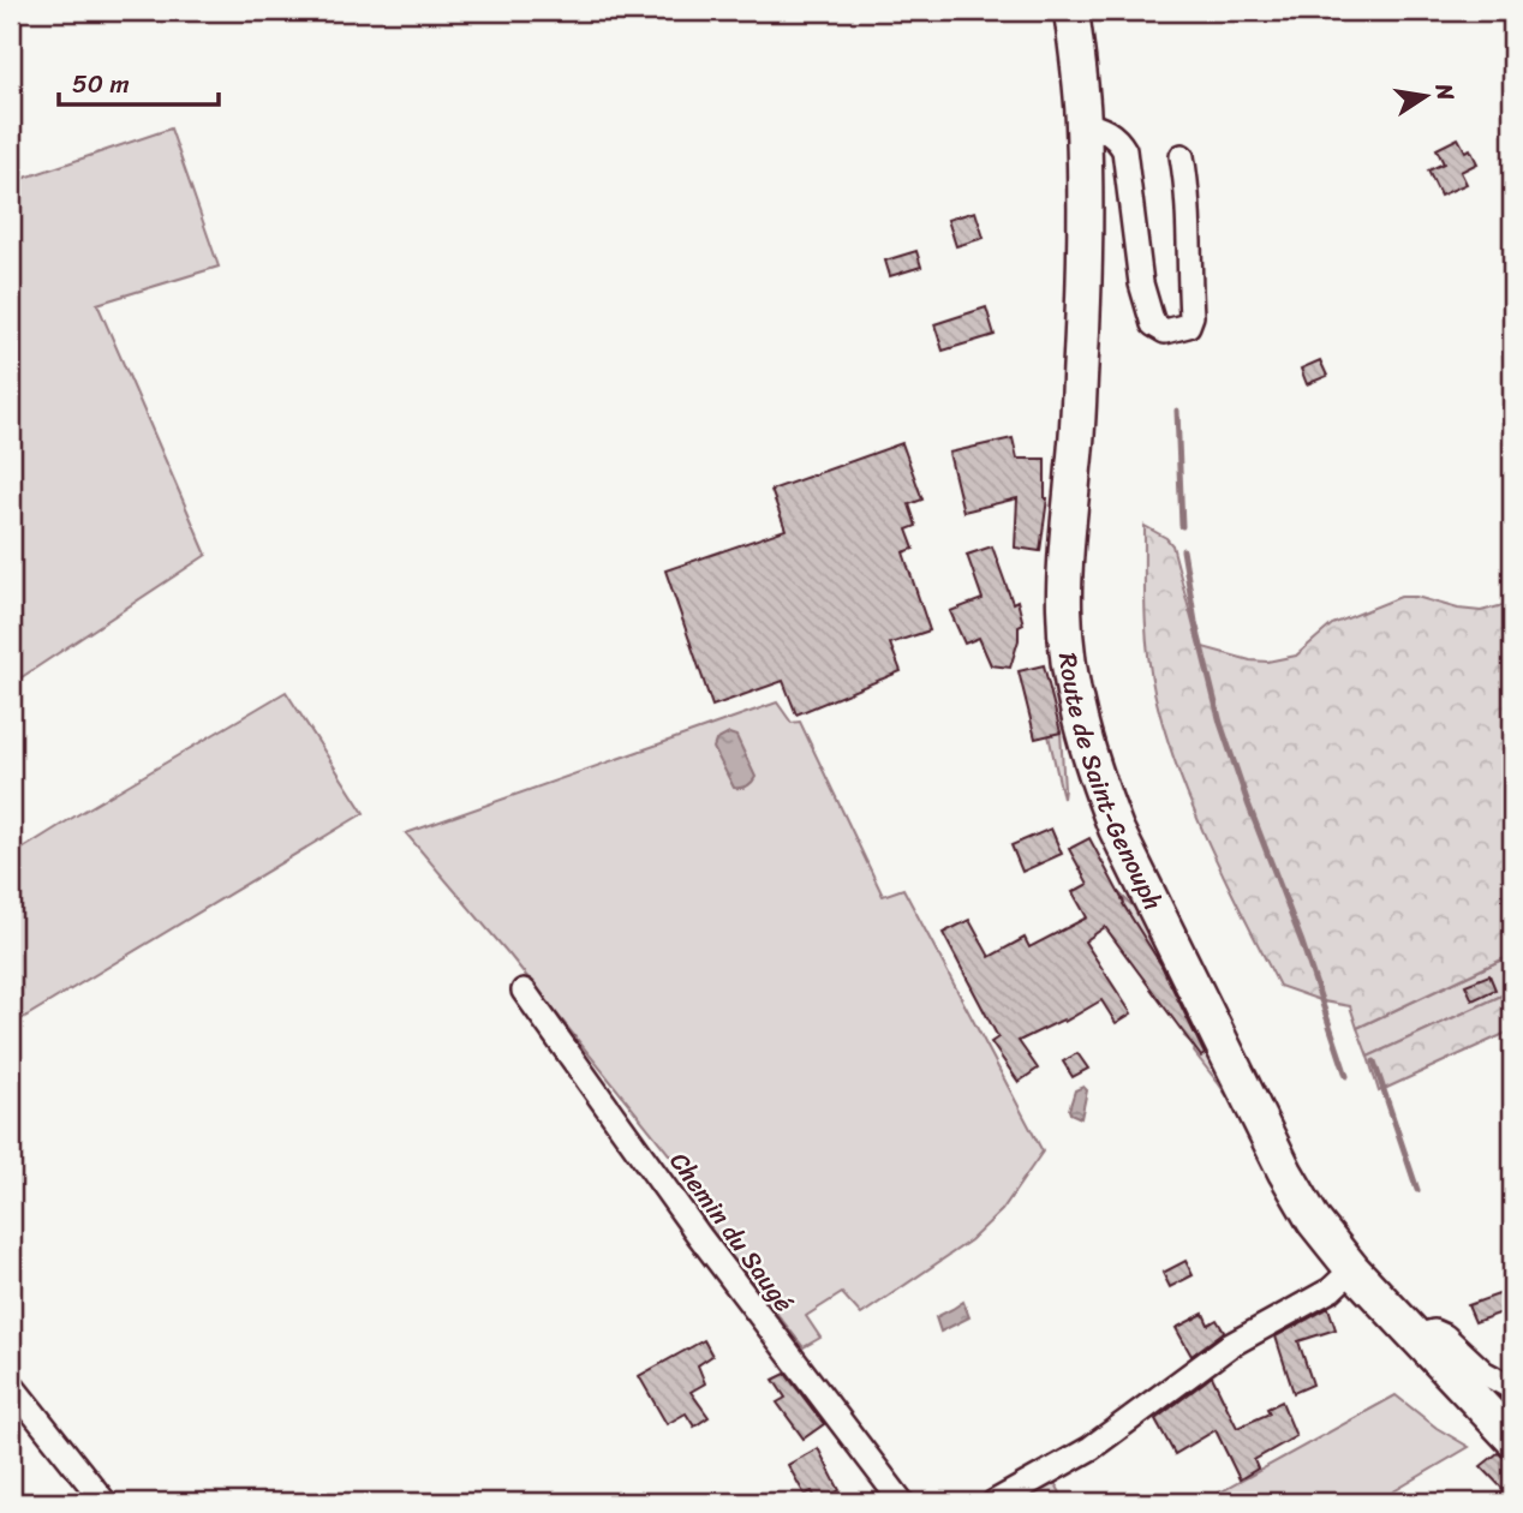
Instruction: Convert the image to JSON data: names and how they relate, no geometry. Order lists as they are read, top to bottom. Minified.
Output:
{"streets":{"street":["Route de Saint-Genouph","Chemin du Saugé"]},"scale_bar":"50 m","north":"right"}
